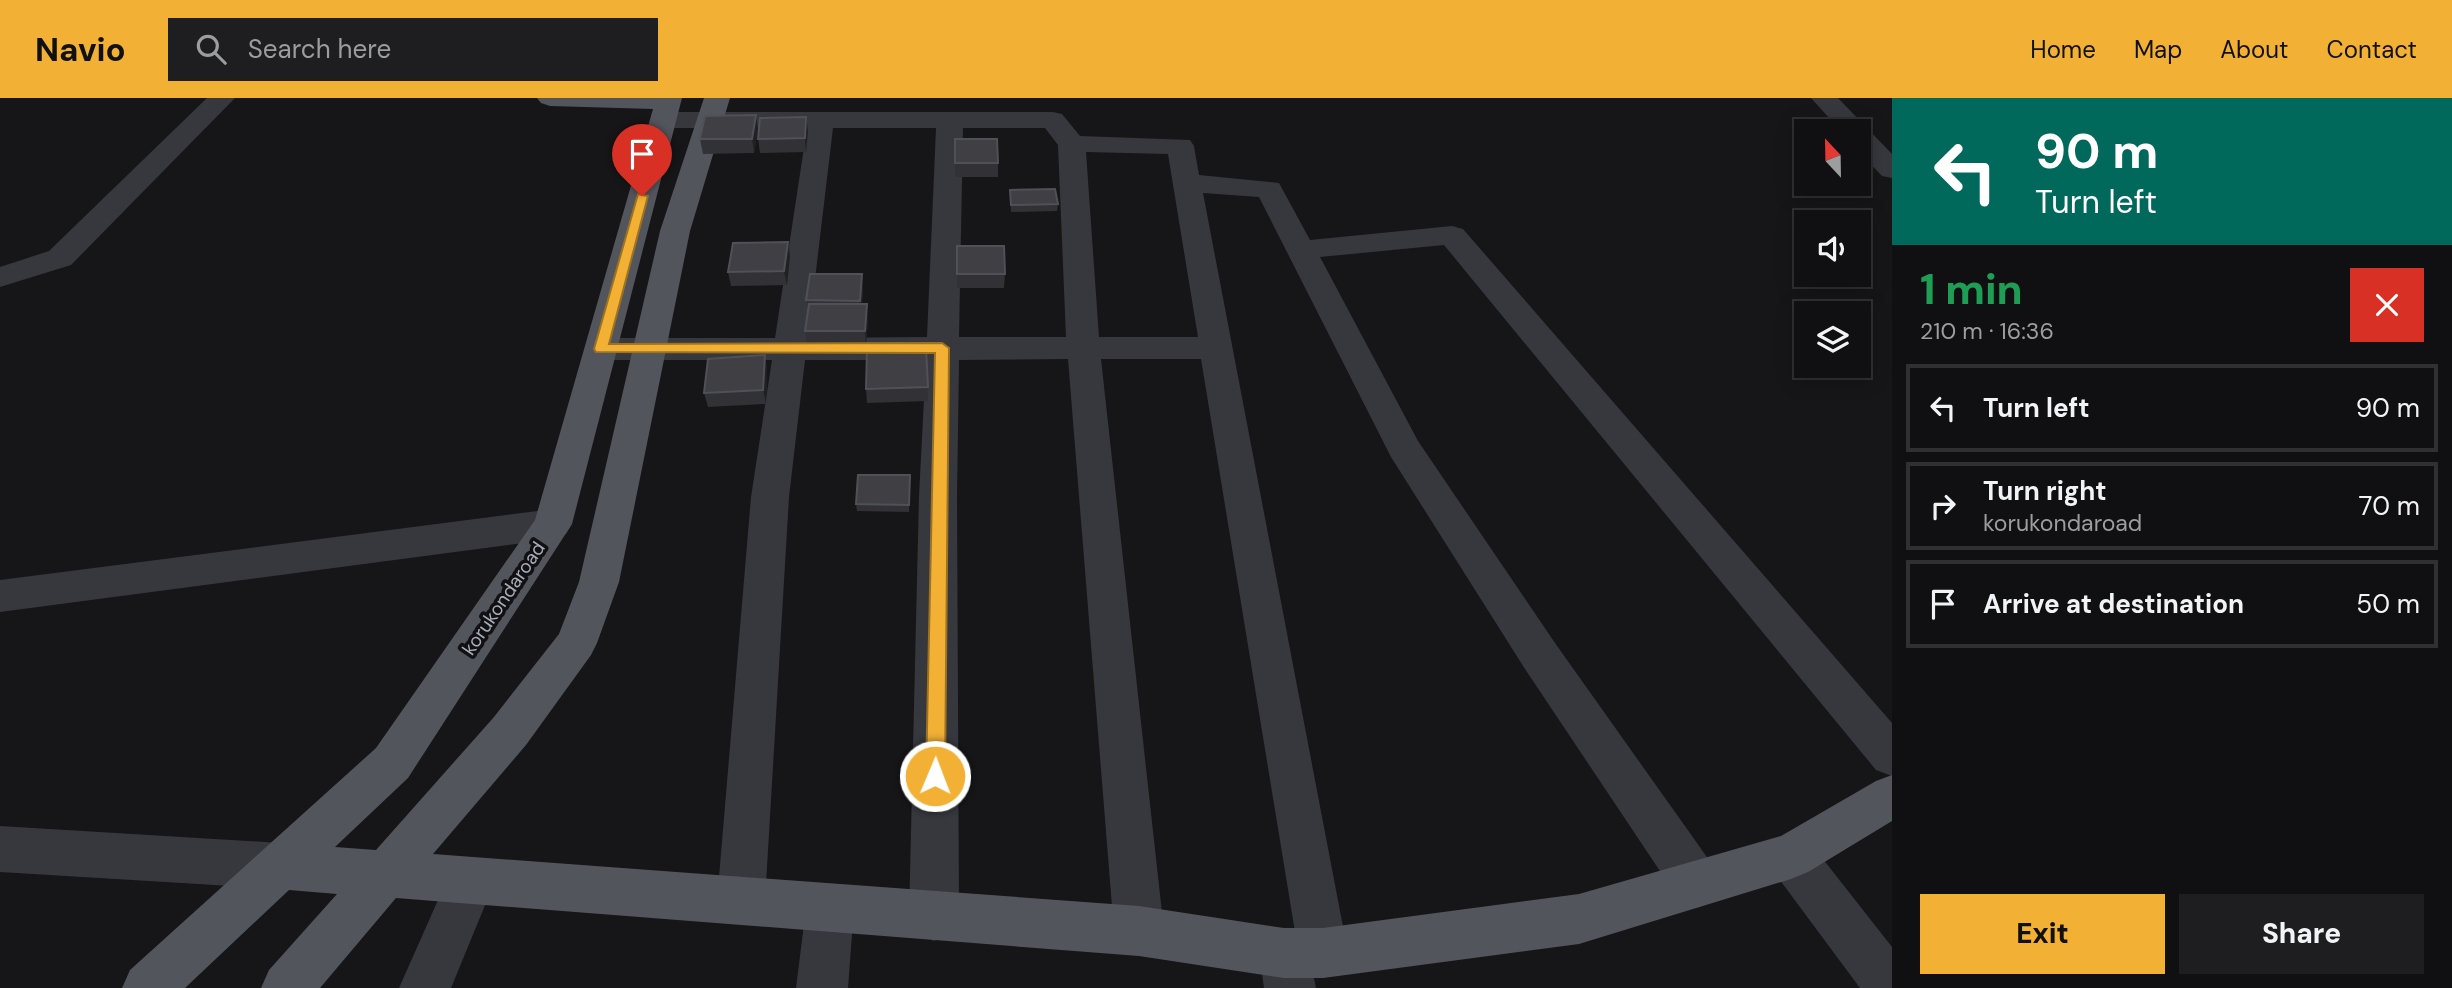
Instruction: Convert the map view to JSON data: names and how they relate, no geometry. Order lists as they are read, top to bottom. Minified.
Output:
{"streets":{"main road":["korukondaroad"]},"north":"top","page":{"header":"Navio","search":"Search here","nav":["Home","Map","About","Contact"],"turn":["90 m","Turn left"],"heading":["1 min","210 m · 16:36"],"list":[{"name":"Turn left","value":"90 m"},{"name":"Turn right","note":"korukondaroad","value":"70 m"},{"name":"Arrive at destination","value":"50 m"}],"buttons":["Exit","Share"]}}
